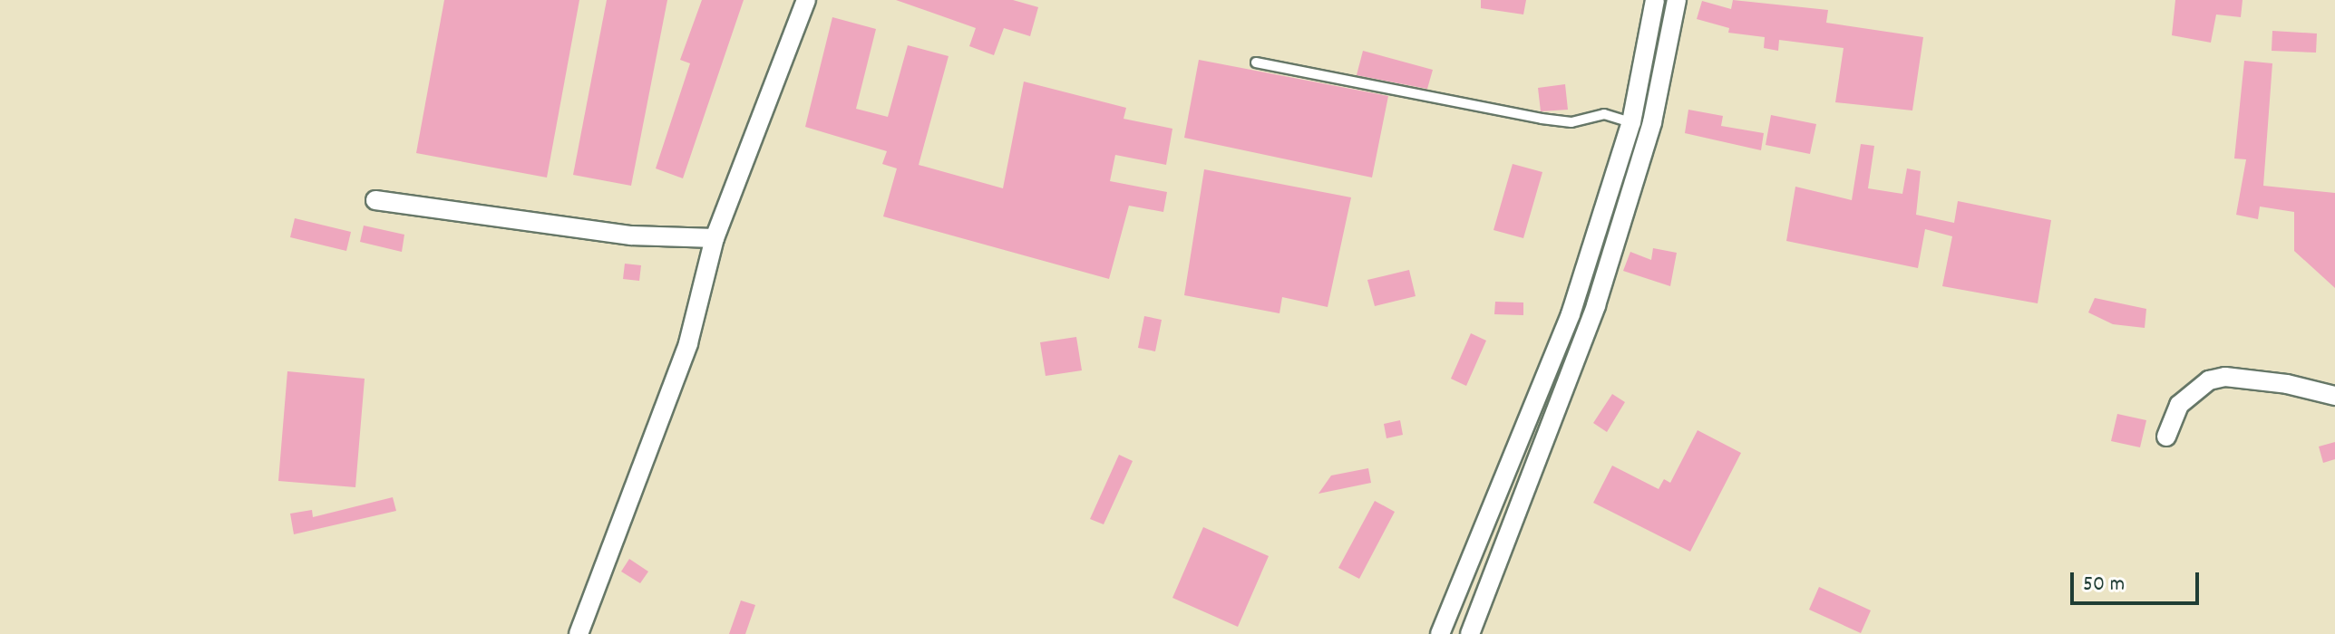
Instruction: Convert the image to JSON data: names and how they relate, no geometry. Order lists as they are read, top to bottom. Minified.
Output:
{"scale_bar":"50 m"}
